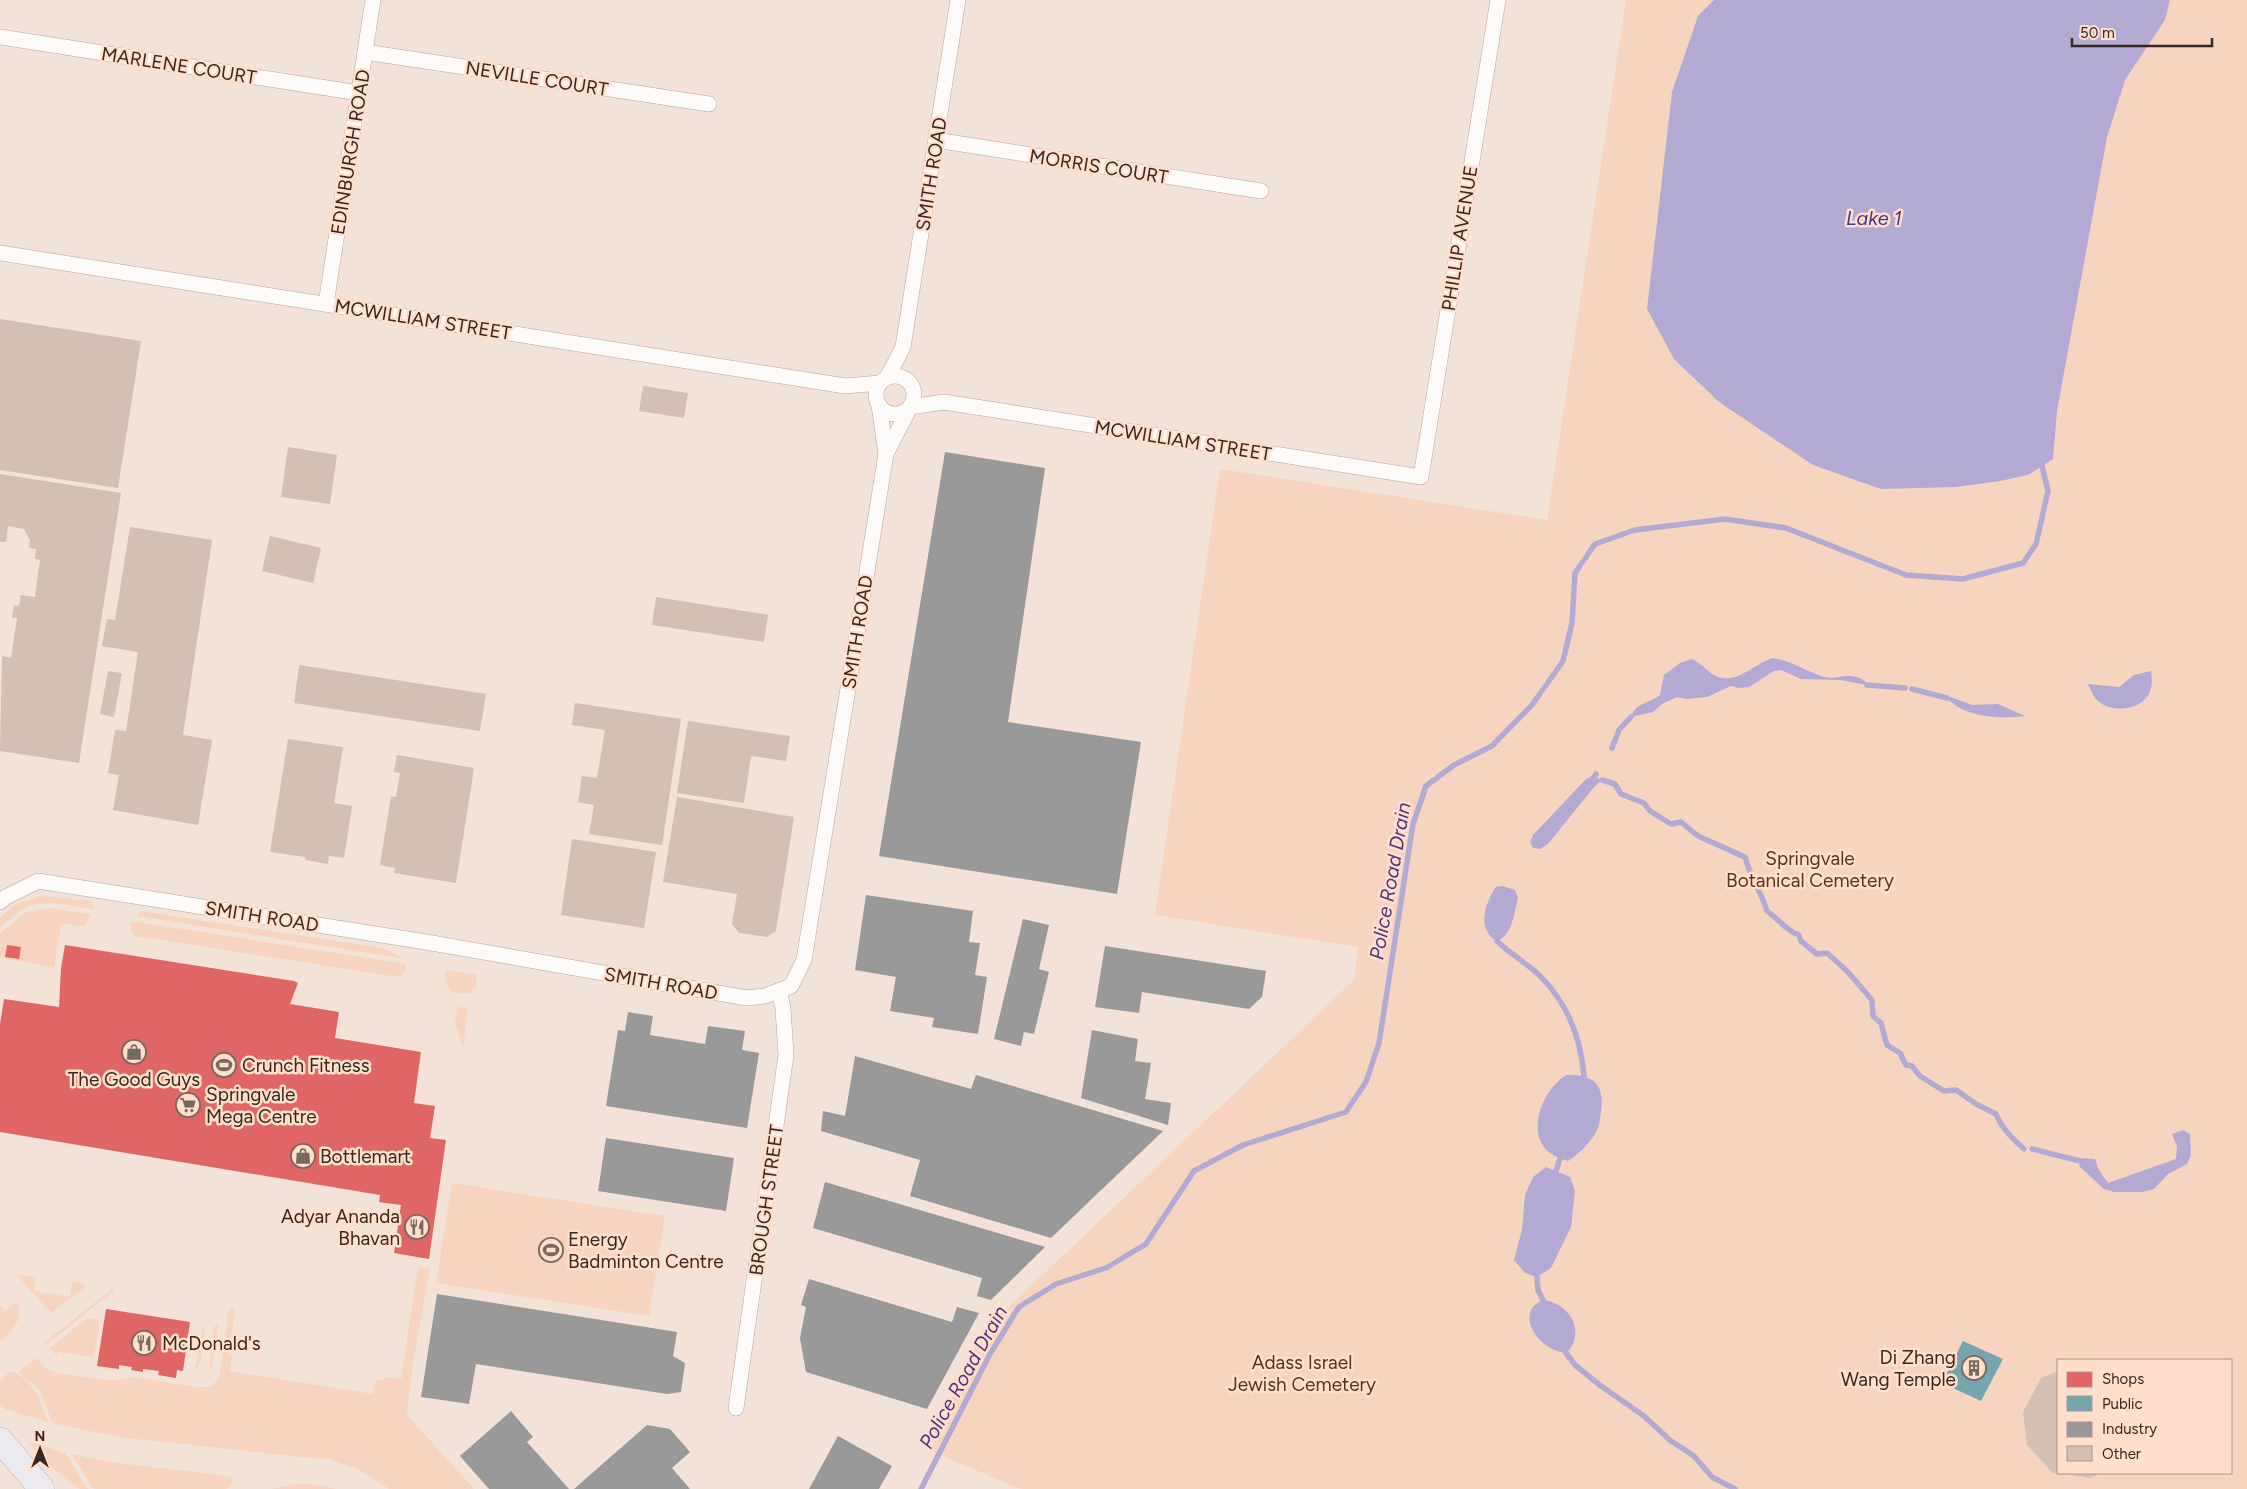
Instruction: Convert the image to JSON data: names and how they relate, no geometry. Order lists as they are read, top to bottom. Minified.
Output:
{"streets":{"street":["MARLENE COURT","NEVILLE COURT","EDINBURGH ROAD","MORRIS COURT","SMITH ROAD","PHILLIP AVENUE","MCWILLIAM STREET","BROUGH STREET"]},"crossings":[["MARLENE COURT","EDINBURGH ROAD"],["NEVILLE COURT","EDINBURGH ROAD"],["EDINBURGH ROAD","MCWILLIAM STREET"],["MORRIS COURT","SMITH ROAD"],["SMITH ROAD","MCWILLIAM STREET"],["SMITH ROAD","BROUGH STREET"],["PHILLIP AVENUE","MCWILLIAM STREET"]],"water":["Lake 1","Police Road Drain"],"parks":["Springvale Botanical Cemetery","Adass Israel Jewish Cemetery"],"places":{"shop":["The Good Guys","Bottlemart"],"sports":["Crunch Fitness","Energy Badminton Centre"],"supermarket":["Springvale Mega Centre"],"restaurant":["Adyar Ananda Bhavan","McDonald's"],"building":["Di Zhang Wang Temple"]},"legend":["Shops","Public","Industry","Other"],"scale_bar":"50 m","north":"top"}
